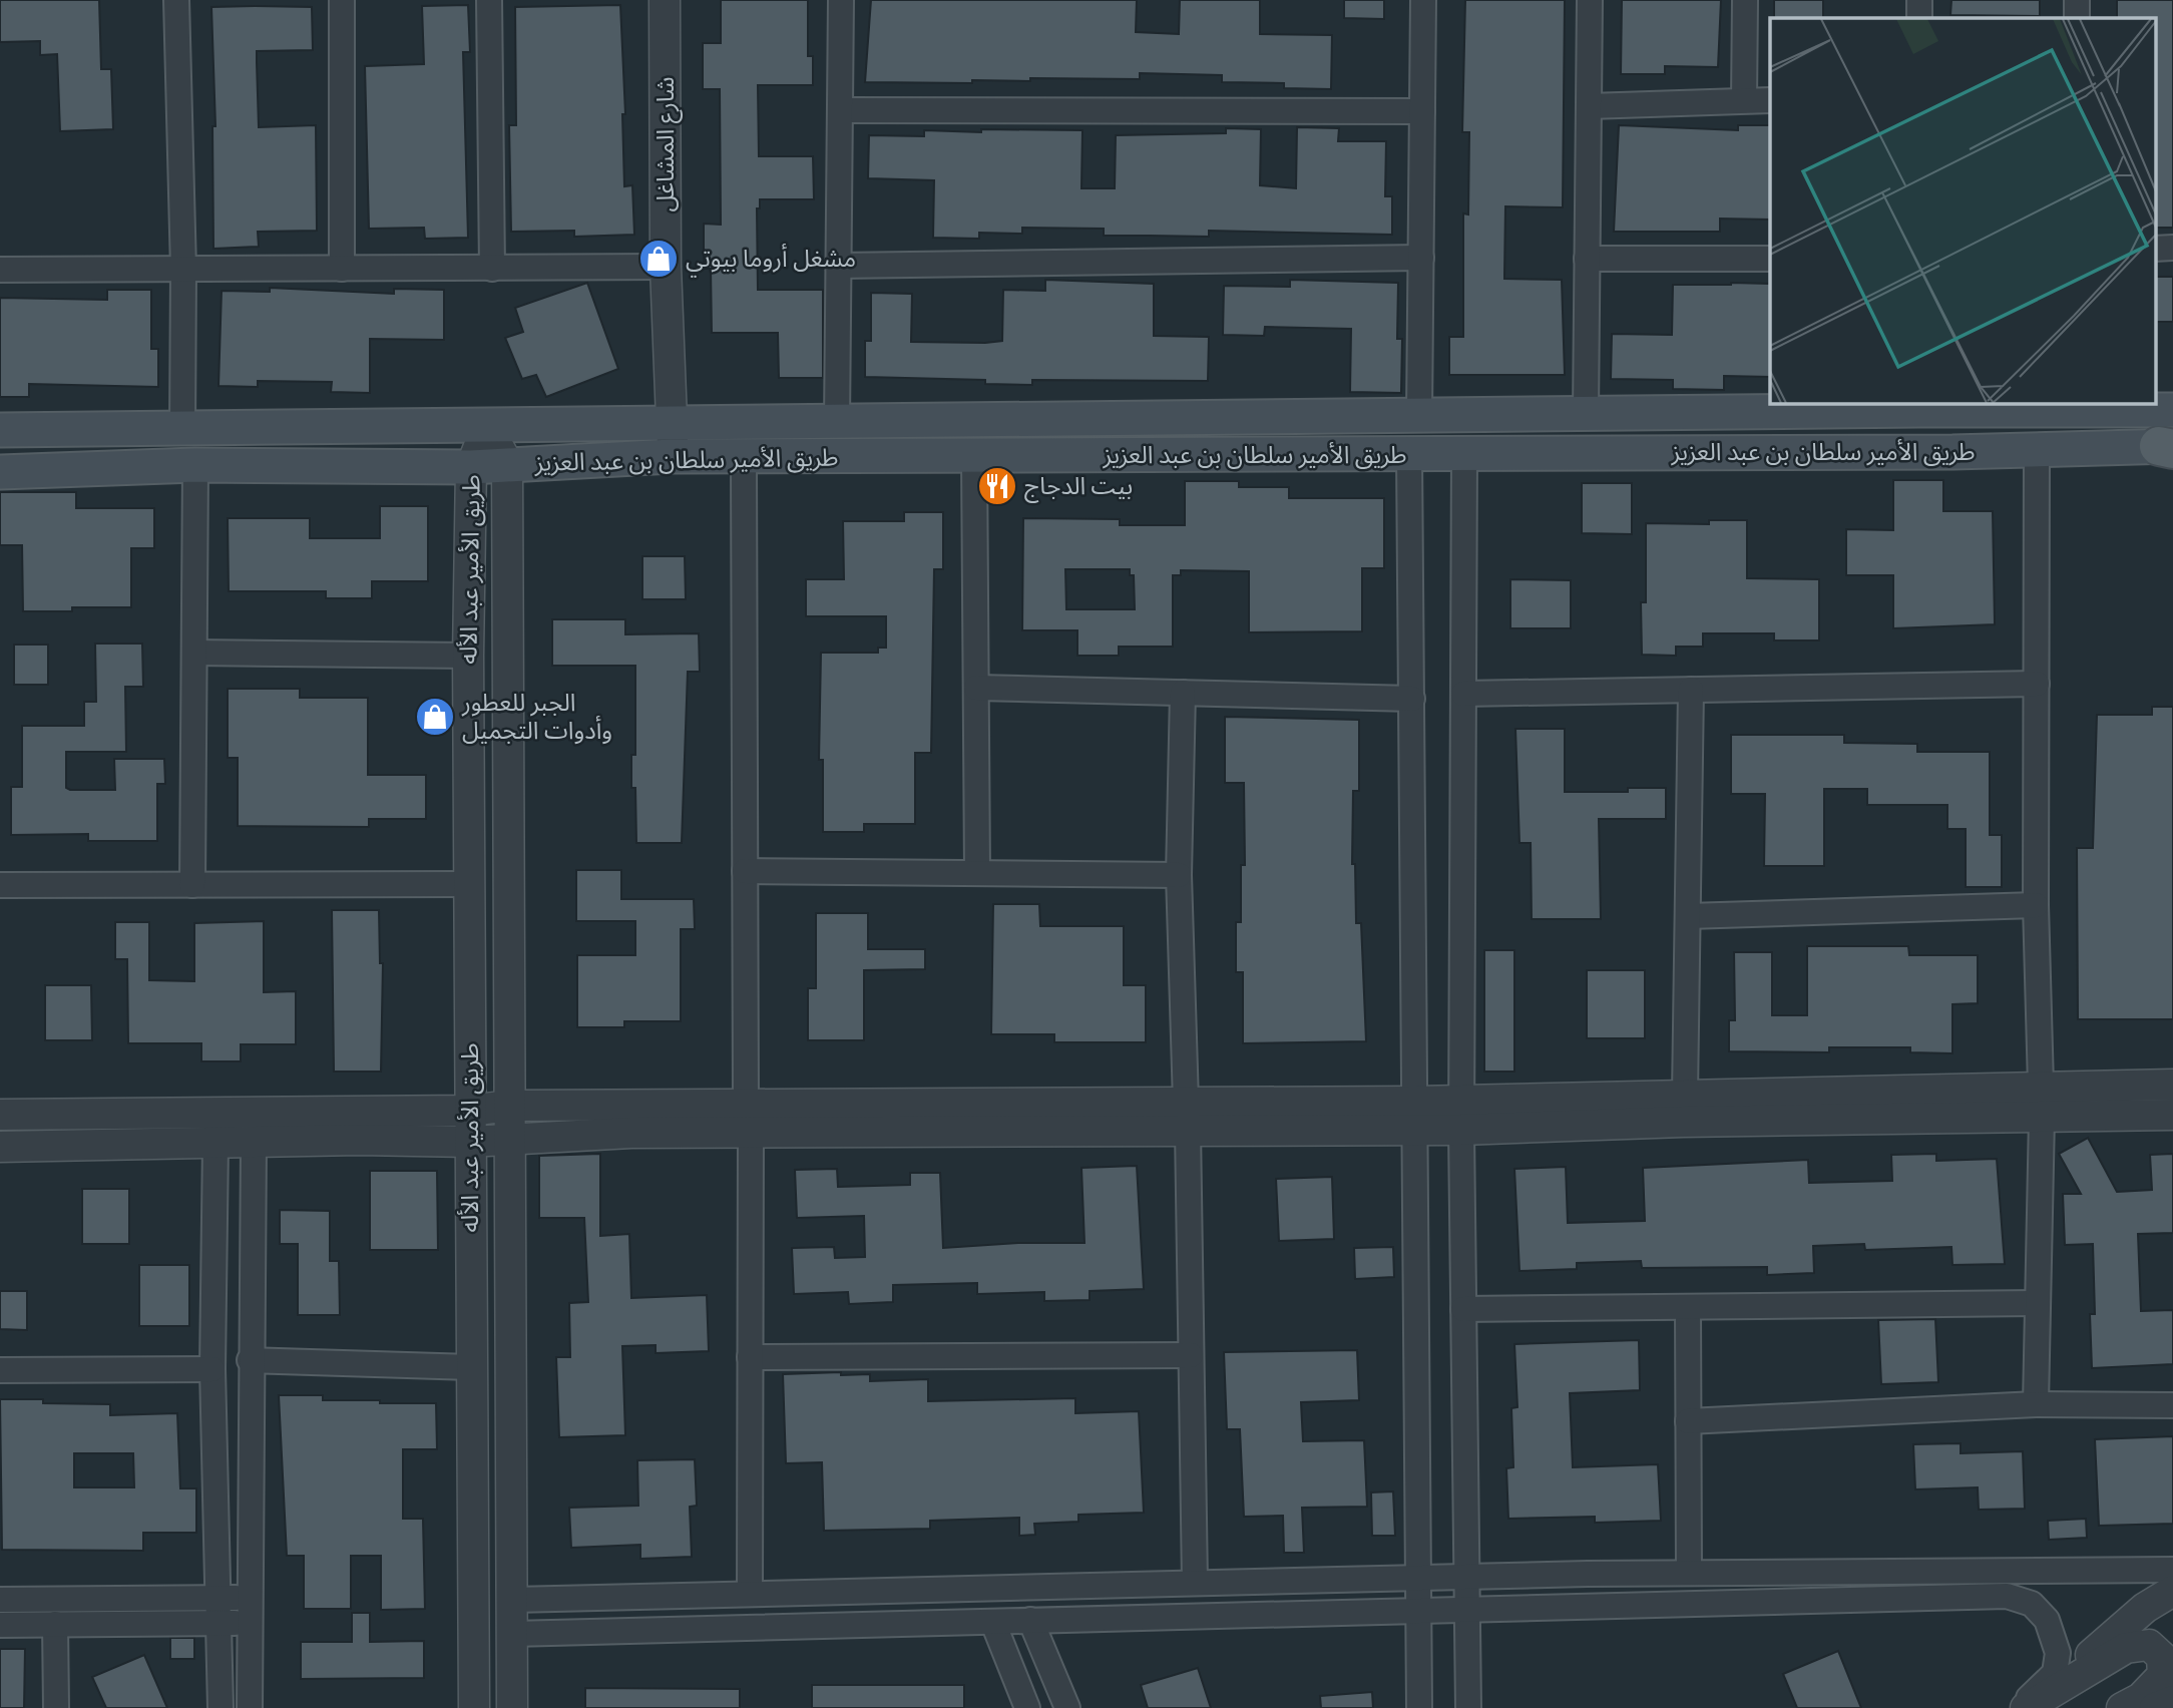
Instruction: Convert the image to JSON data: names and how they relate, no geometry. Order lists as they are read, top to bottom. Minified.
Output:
{"streets":{"main road":["طريق الأمير سلطان بن عبد العزيز"],"street":["شارع المشاغل","طريق الأمير عبد الأله"]},"crossings":[["شارع المشاغل","طريق الأمير سلطان بن عبد العزيز"],["طريق الأمير سلطان بن عبد العزيز","طريق الأمير عبد الأله"]],"places":{"shop":["مشغل أروما بيوتي","الجبر للعطور وأدوات التجميل"],"restaurant":["بيت الدجاج"]}}
